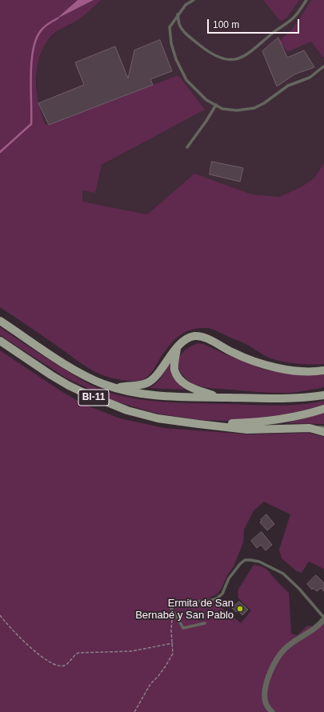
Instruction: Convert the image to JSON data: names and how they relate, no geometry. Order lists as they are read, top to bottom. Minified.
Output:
{"streets":{"main road":["BI-11"]},"places":["Ermita de San Bernabé y San Pablo"],"scale_bar":"100 m"}
